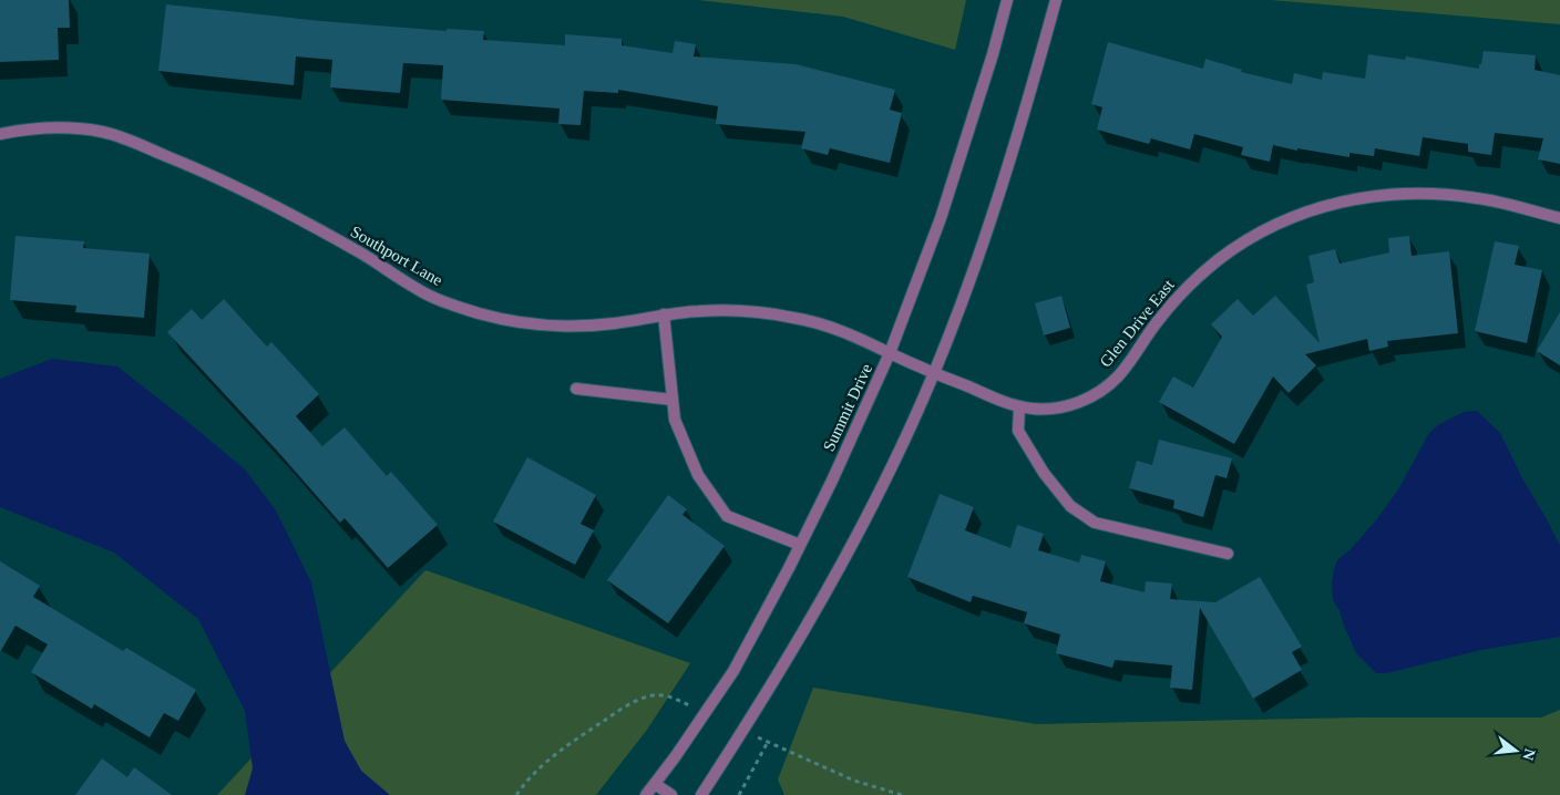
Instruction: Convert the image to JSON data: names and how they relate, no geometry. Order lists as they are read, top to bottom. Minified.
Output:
{"streets":{"street":["Southport Lane","Glen Drive East","Summit Drive"]},"crossings":[["Southport Lane","Glen Drive East"],["Southport Lane","Summit Drive"],["Glen Drive East","Summit Drive"]],"north":"right"}
